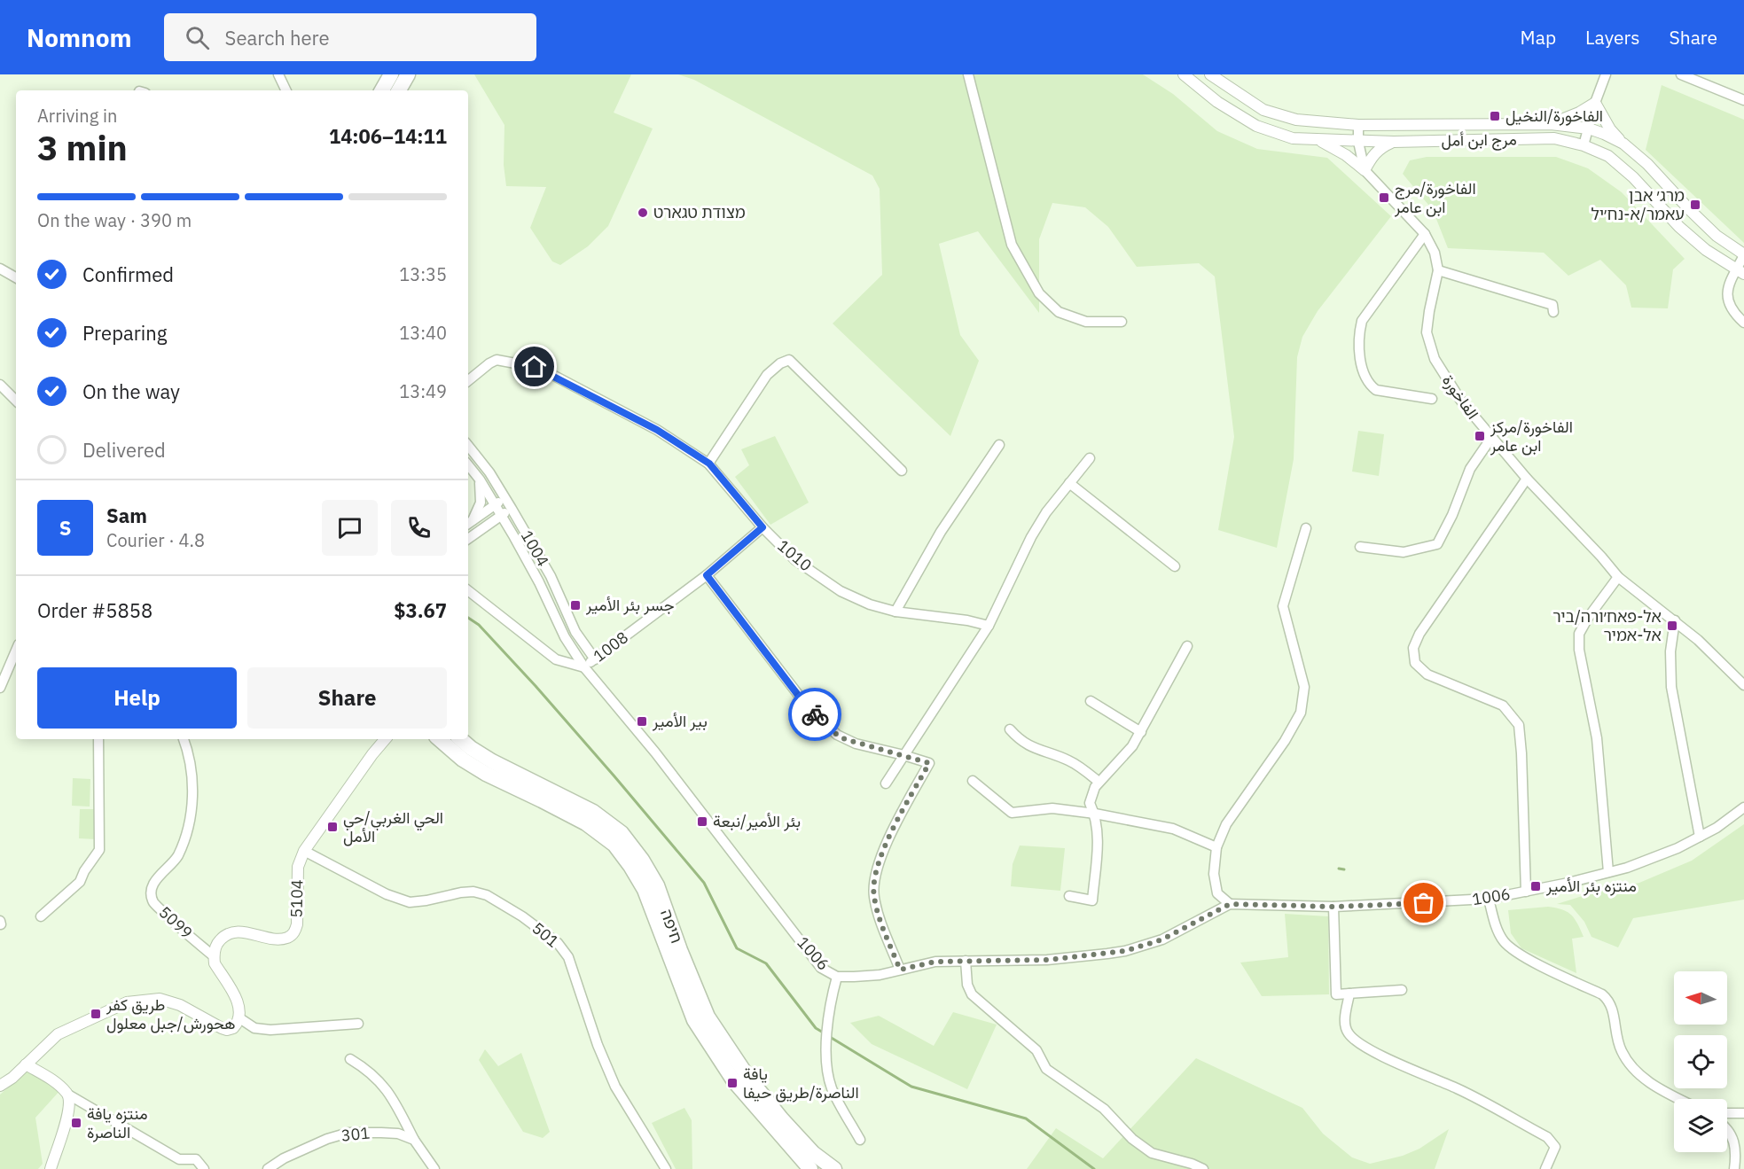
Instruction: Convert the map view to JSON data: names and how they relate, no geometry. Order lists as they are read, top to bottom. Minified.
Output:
{"streets":{"highway":["חיפה"],"street":["مرج ابن أمل","الفاخورة","1004","1010","1008","1006","5104","5099","501","301"]},"crossings":[["1004","1008"],["1004","1006"],["1010","1008"],["1008","1006"],["5104","5099"],["5104","501"]],"places":{"transit":["الفاخورة/النخيل","الفاخورة/مرج ابن عامر","מרג׳ אבן עאמר/א-נח׳יל","الفاخورة/مركز ابن عامر","جسر بئر الأمير","אל-פאח׳ורה/ביר אל-אמיר","بير الأمير","بئر الأمير/نبعة","الحي الغربي/حي الأمل","منتزه بئر الأمير","طريق كفر هحورش/جبل معلول","يافة الناصرة/طريق حيفا","منتزه يافة الناصرة"],"other":["מצודת טגארט"]},"north":"left","page":{"header":"Nomnom","search":"Search here","nav":["Map","Layers","Share"],"heading":["3 min","Arriving in","14:06–14:11"],"panel":["Sam","Courier · 4.8","Order #5858","$3.67"],"bar":"On the way · 390 m","list":[["Confirmed","13:35"],["Preparing","13:40"],["On the way","13:49"],"Delivered"],"round":"S","buttons":["Help","Share"]}}
